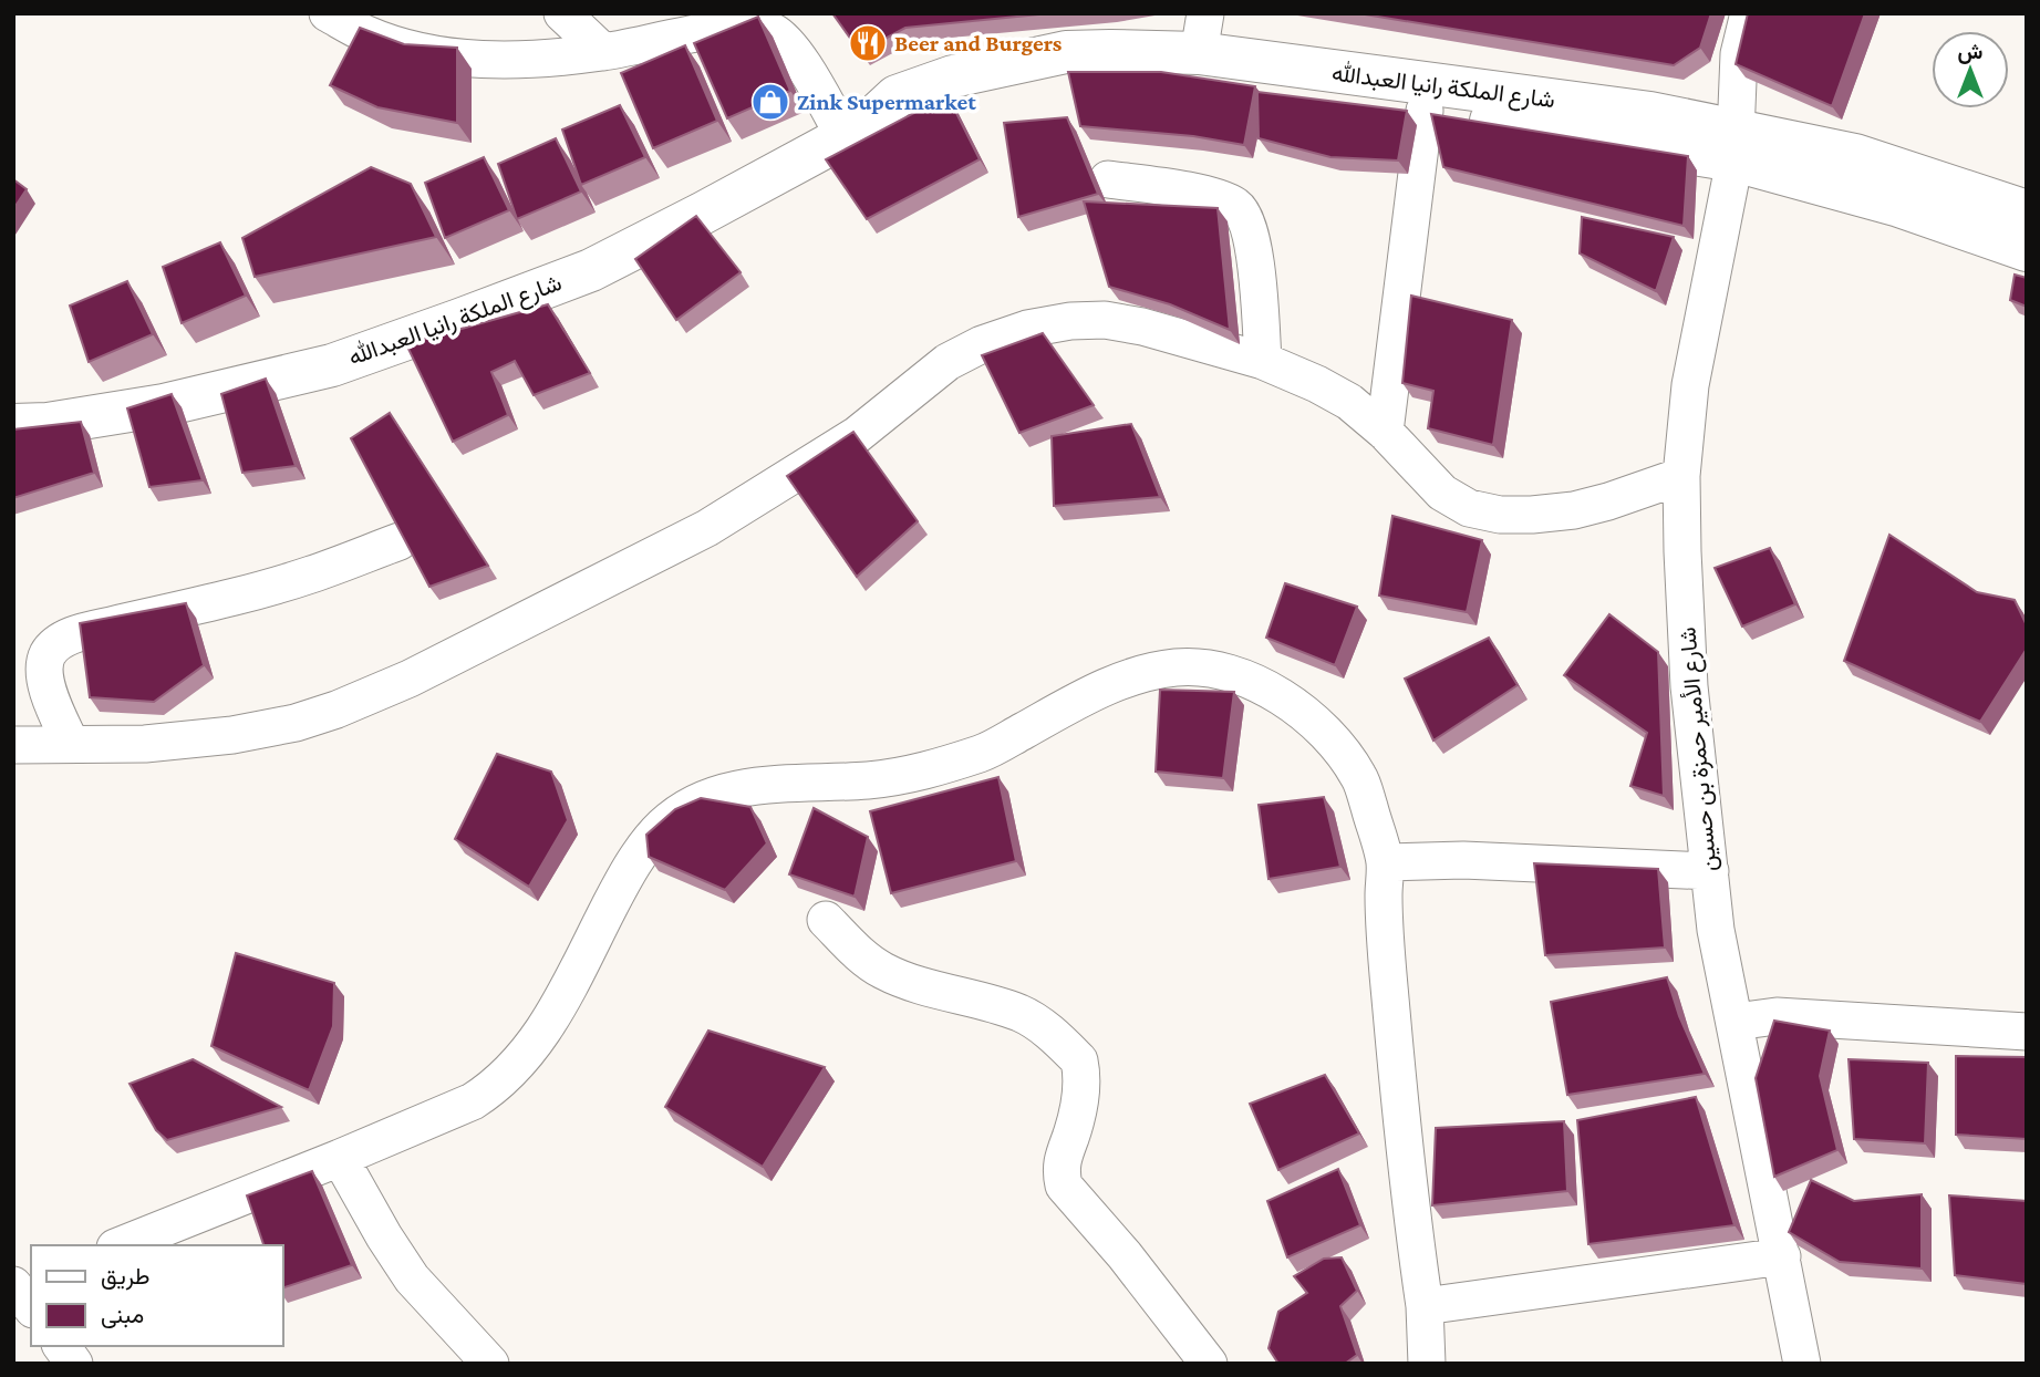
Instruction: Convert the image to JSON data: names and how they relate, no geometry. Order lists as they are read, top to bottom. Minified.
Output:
{"streets":{"main road":["شارع الملكة رانيا العبدالله"],"street":["شارع الأمير حمزة بن حسين"]},"crossings":[["شارع الملكة رانيا العبدالله","شارع الأمير حمزة بن حسين"]],"places":{"restaurant":["Beer and Burgers"],"shop":["Zink Supermarket"]},"legend":["طريق","مبنى"],"north":"top"}
